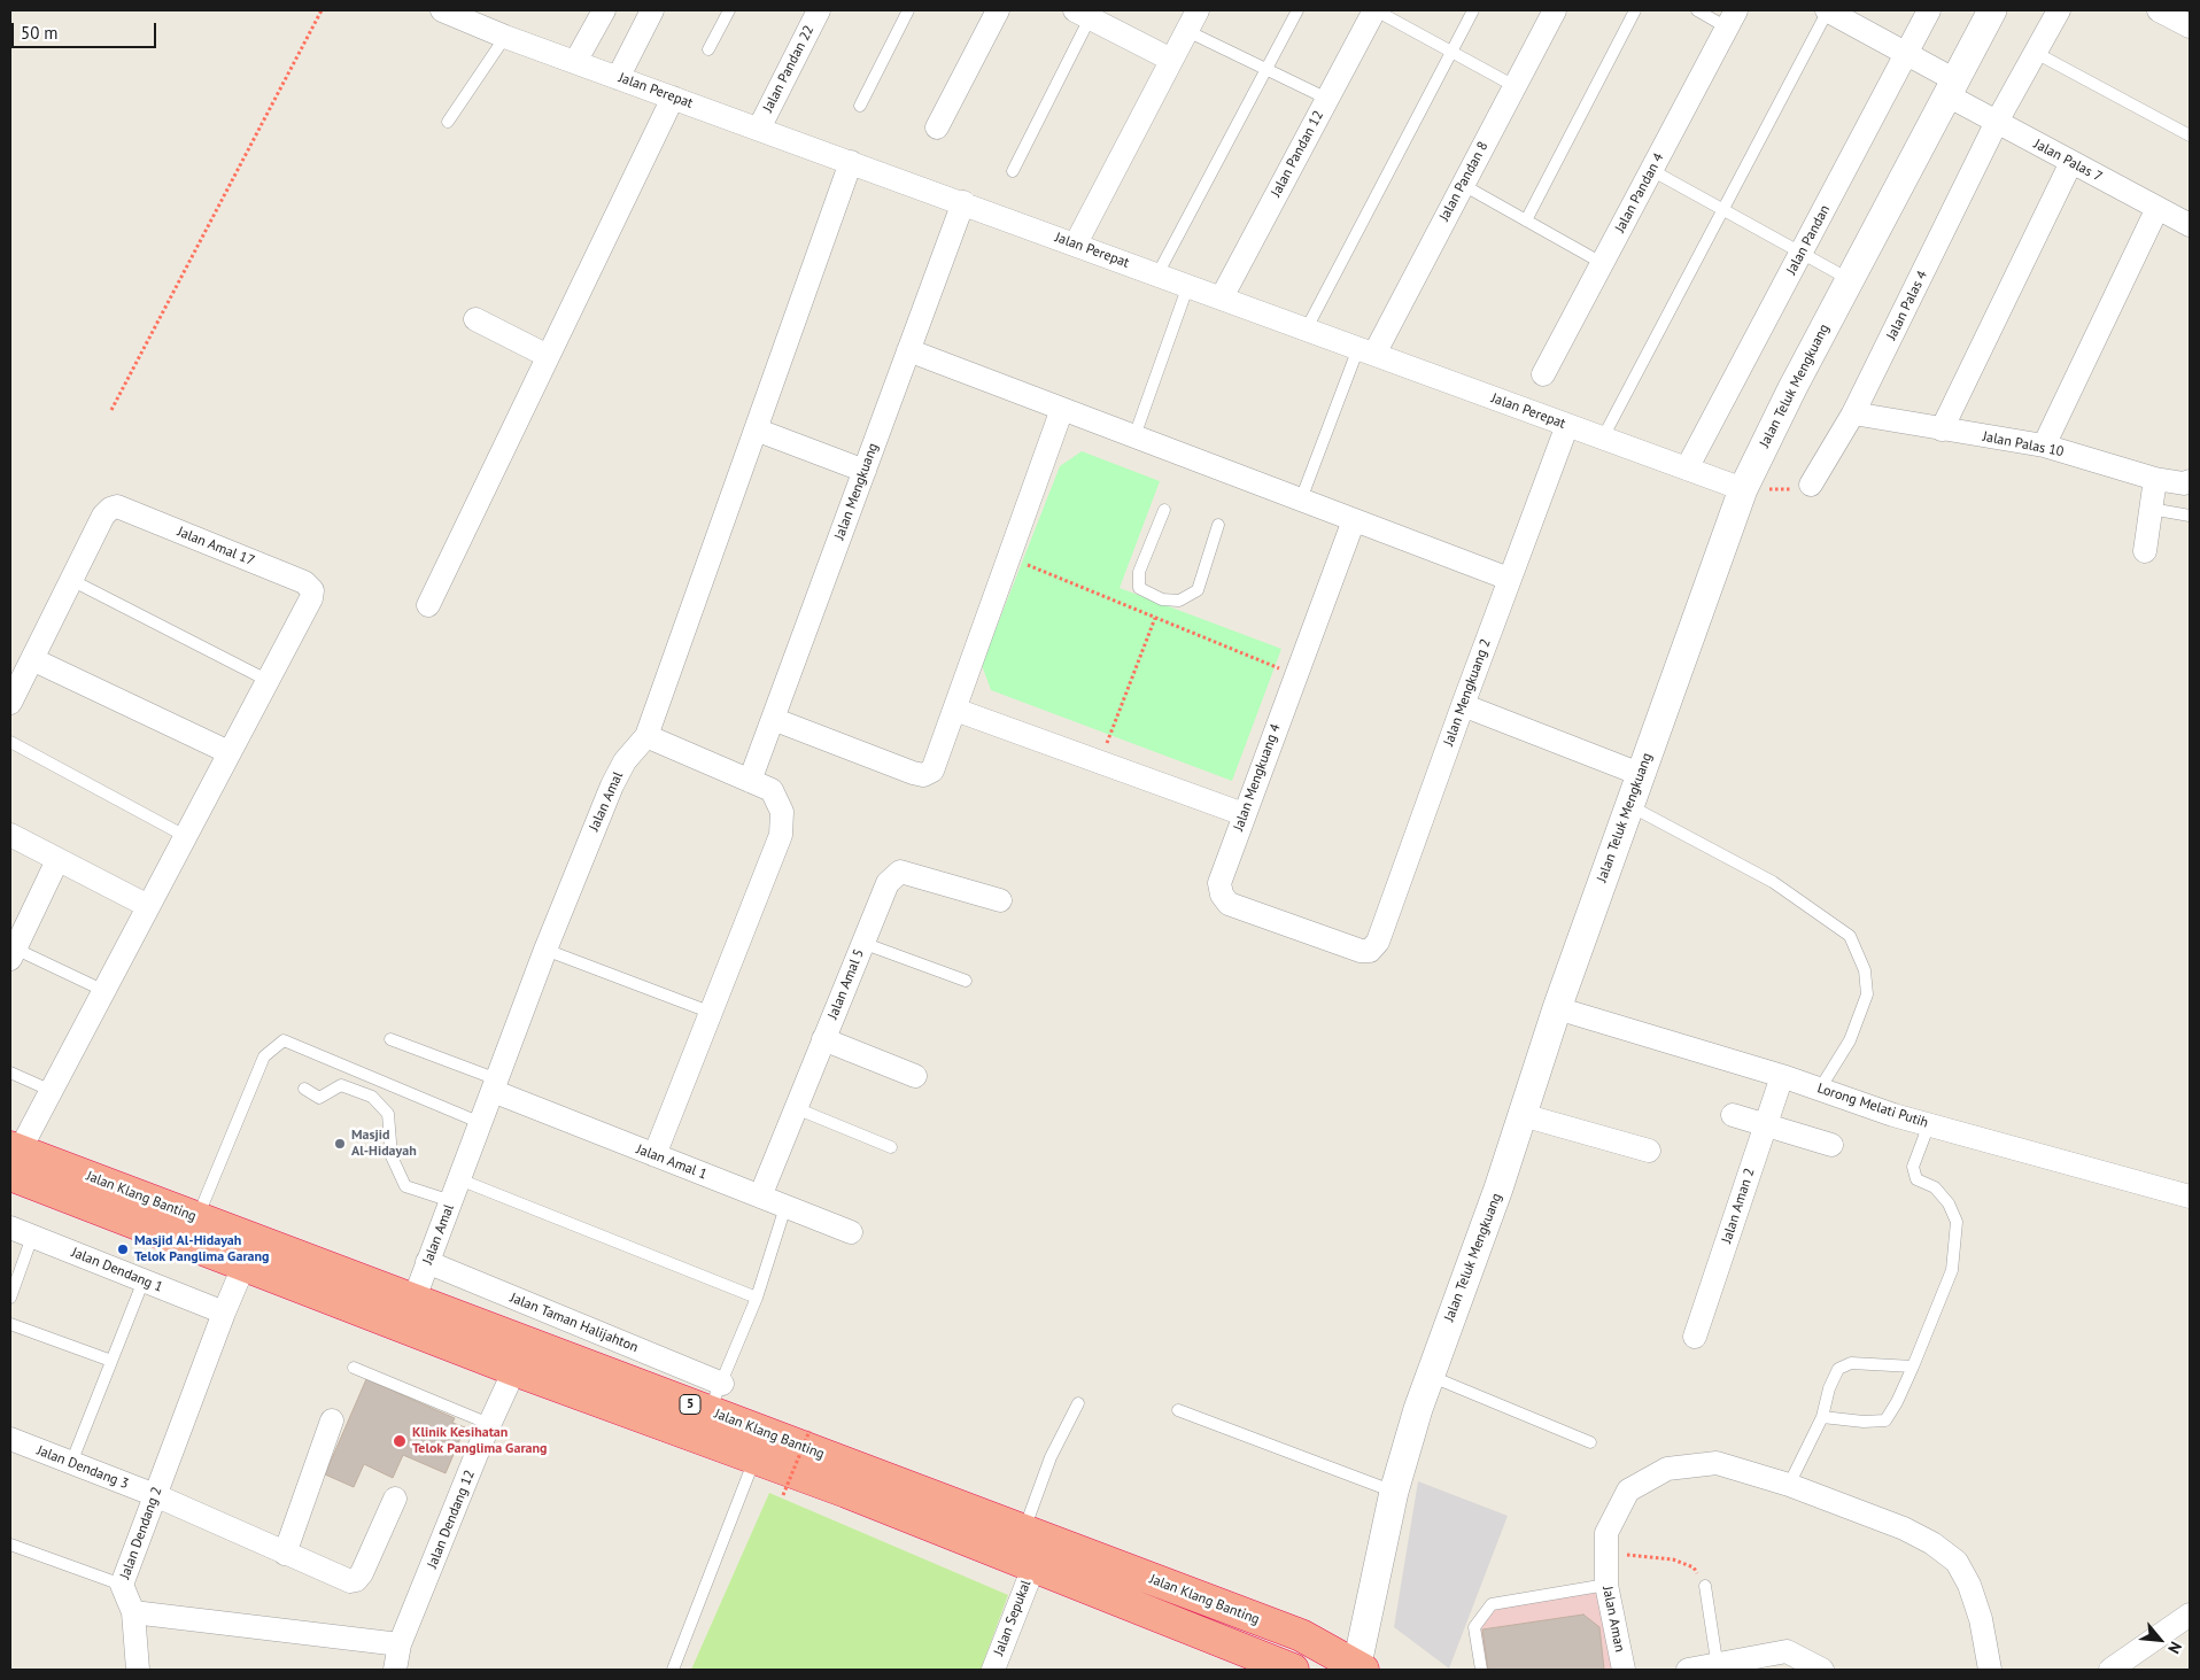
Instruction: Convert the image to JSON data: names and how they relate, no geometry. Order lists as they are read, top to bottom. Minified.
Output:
{"streets":{"highway":["Jalan Klang Banting","5"],"street":["Jalan Pandan 22","Jalan Perepat","Jalan Pandan 12","Jalan Palas 7","Jalan Pandan 8","Jalan Pandan 4","Jalan Pandan","Jalan Palas 4","Jalan Teluk Mengkuang","Jalan Palas 10","Jalan Mengkuang","Jalan Amal 17","Jalan Mengkuang 2","Jalan Mengkuang 4","Jalan Amal","Jalan Amal 5","Lorong Melati Putih","Jalan Amal 1","Jalan Aman 2","Jalan Dendang 1","Jalan Taman Halijahton","Jalan Dendang 3","Jalan Dendang 12","Jalan Dendang 2","Jalan Sepukal","Jalan Aman"]},"crossings":[["Jalan Pandan 22","Jalan Perepat"],["Jalan Perepat","Jalan Pandan 12"],["Jalan Perepat","Jalan Pandan 8"],["Jalan Perepat","Jalan Pandan"],["Jalan Perepat","Jalan Teluk Mengkuang"],["Jalan Perepat","Jalan Mengkuang"],["Jalan Perepat","Jalan Mengkuang 2"],["Jalan Palas 7","Jalan Pandan"],["Jalan Palas 7","Jalan Palas 4"],["Jalan Palas 7","Jalan Teluk Mengkuang"],["Jalan Palas 4","Jalan Palas 10"],["Jalan Teluk Mengkuang","Lorong Melati Putih"],["Jalan Teluk Mengkuang","Jalan Klang Banting"],["Jalan Mengkuang 2","Jalan Mengkuang 4"],["Jalan Amal","Jalan Amal 1"],["Jalan Amal","Jalan Klang Banting"],["Jalan Amal","Jalan Taman Halijahton"],["Jalan Amal 5","Jalan Amal 1"],["Lorong Melati Putih","Jalan Aman 2"],["Jalan Klang Banting","Jalan Taman Halijahton"],["Jalan Klang Banting","Jalan Dendang 12"],["Jalan Klang Banting","Jalan Dendang 2"],["Jalan Klang Banting","Jalan Sepukal"],["Jalan Dendang 1","Jalan Dendang 2"],["Jalan Dendang 3","Jalan Dendang 2"]],"places":["Masjid Al-Hidayah","Masjid Al-Hidayah Telok Panglima Garang","Klinik Kesihatan Telok Panglima Garang"],"scale_bar":"50 m","north":"bottom right"}
